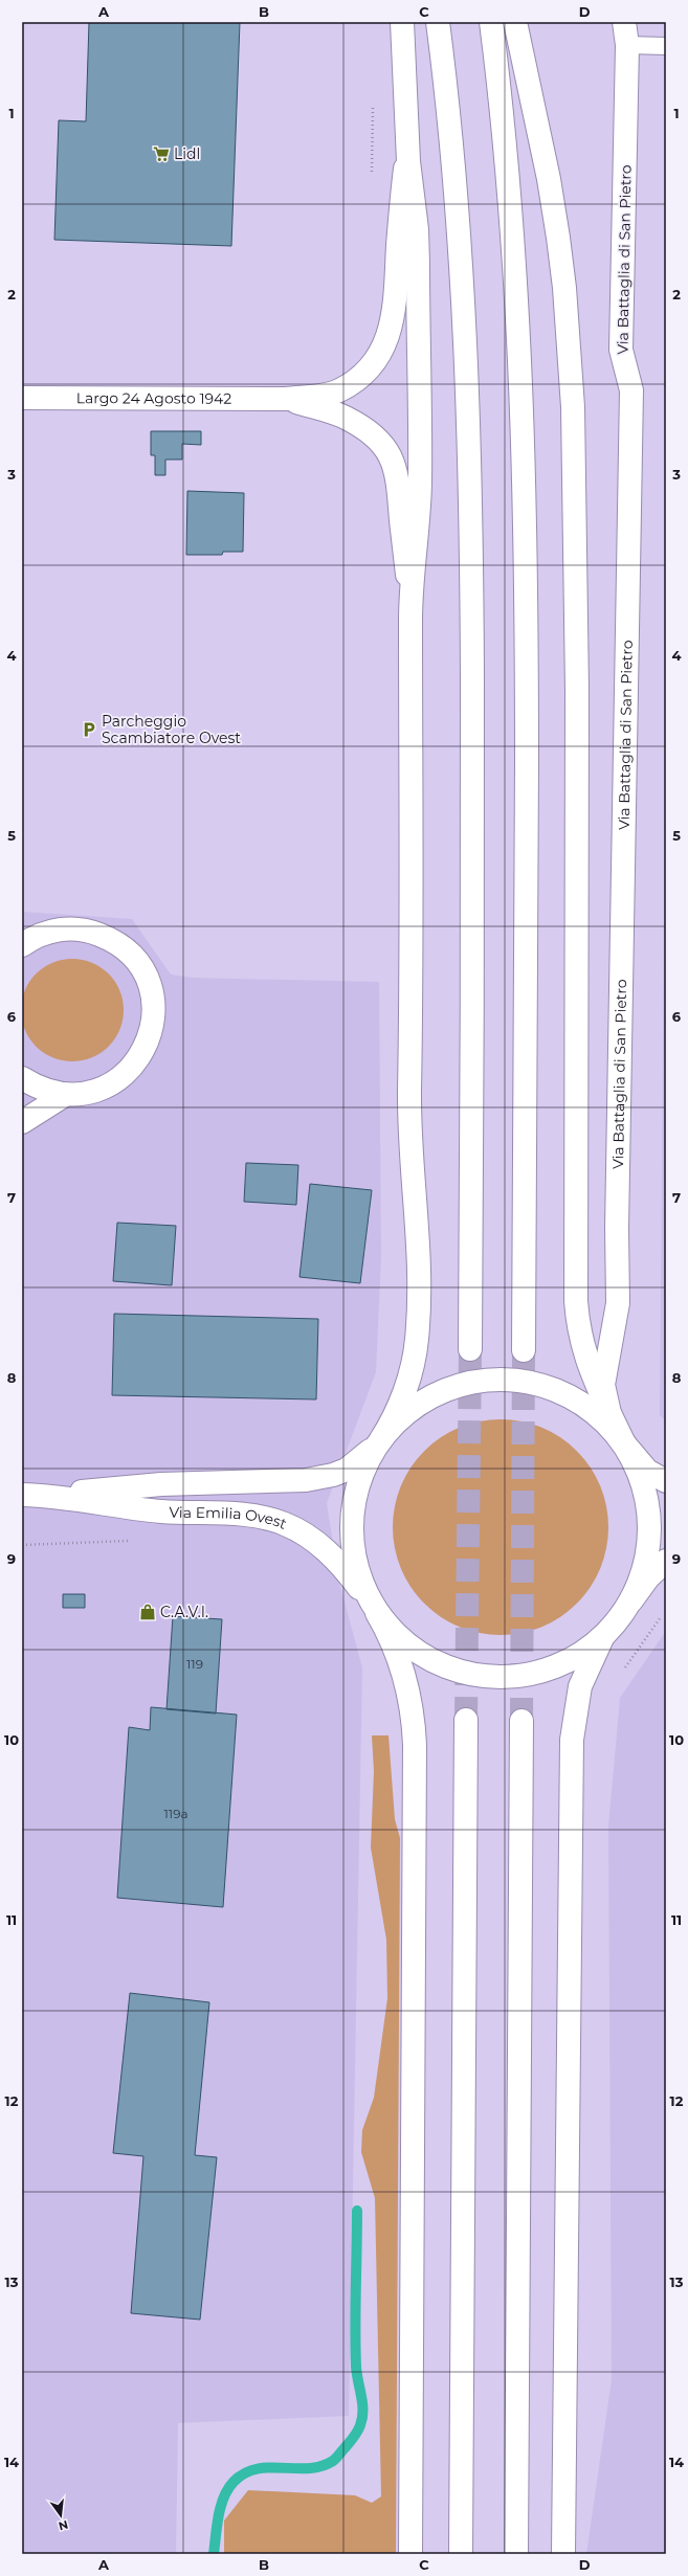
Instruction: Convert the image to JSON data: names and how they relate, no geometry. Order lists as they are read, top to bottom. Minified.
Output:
{"streets":{"main road":["Via Battaglia di San Pietro","Largo 24 Agosto 1942","Via Emilia Ovest"]},"crossings":[["Via Battaglia di San Pietro","Via Emilia Ovest"]],"places":{"supermarket":["Lidl"],"parking":["Parcheggio Scambiatore Ovest"],"shop":["C.A.V.I."]},"house_numbers":["119","119a"],"north":"bottom","grid":{"columns":["A","B","C","D"],"rows":["1","2","3","4","5","6","7","8","9","10","11","12","13","14"]}}
